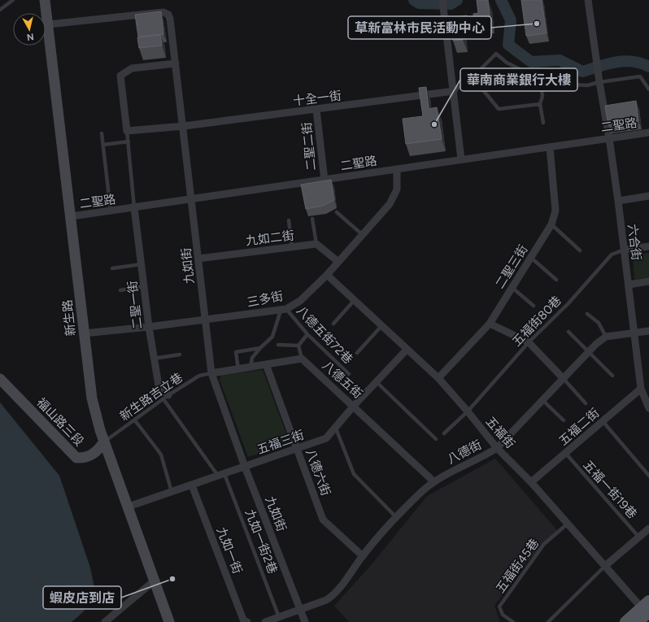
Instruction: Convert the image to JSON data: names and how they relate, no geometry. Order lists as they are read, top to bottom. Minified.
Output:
{"streets":{"street":["十全一街","二聖路","二聖二街","九如二街","六合街","九如街","二聖三街","三多街","二聖一街","新生路","八德五街","福山路三段","五福二街","五福街","五福三街","八德街","八德六街","九如一街"],"lane":["五福街80巷","八德五街72巷","新生路吉立巷","五福一街19巷","九如一街2巷","五福街45巷"]},"crossings":[["十全一街","二聖二街"],["十全一街","九如街"],["二聖路","二聖二街"],["二聖路","六合街"],["二聖路","九如街"],["二聖路","二聖三街"],["二聖路","三多街"],["二聖路","二聖一街"],["二聖路","新生路"],["九如二街","九如街"],["六合街","五福街80巷"],["六合街","五福二街"],["九如街","三多街"],["九如街","新生路"],["九如街","新生路吉立巷"],["九如街","五福三街"],["九如街","八德街"],["二聖三街","五福街"],["三多街","二聖一街"],["三多街","新生路"],["三多街","八德五街72巷"],["三多街","五福街"],["二聖一街","新生路吉立巷"],["二聖一街","九如一街2巷"],["新生路","新生路吉立巷"],["新生路","福山路三段"],["新生路","五福三街"],["五福街80巷","五福街"],["八德五街","五福三街"],["八德五街","八德街"],["新生路吉立巷","福山路三段"],["新生路吉立巷","九如一街2巷"],["五福二街","五福街"],["五福二街","五福一街19巷"],["五福街","五福三街"],["五福街","八德街"],["五福街","五福街45巷"],["五福三街","八德六街"],["五福三街","九如一街2巷"],["五福三街","九如一街"],["八德街","八德六街"]],"places":["草新富林市民活動中心","華南商業銀行大樓","蝦皮店到店"],"north":"bottom"}
